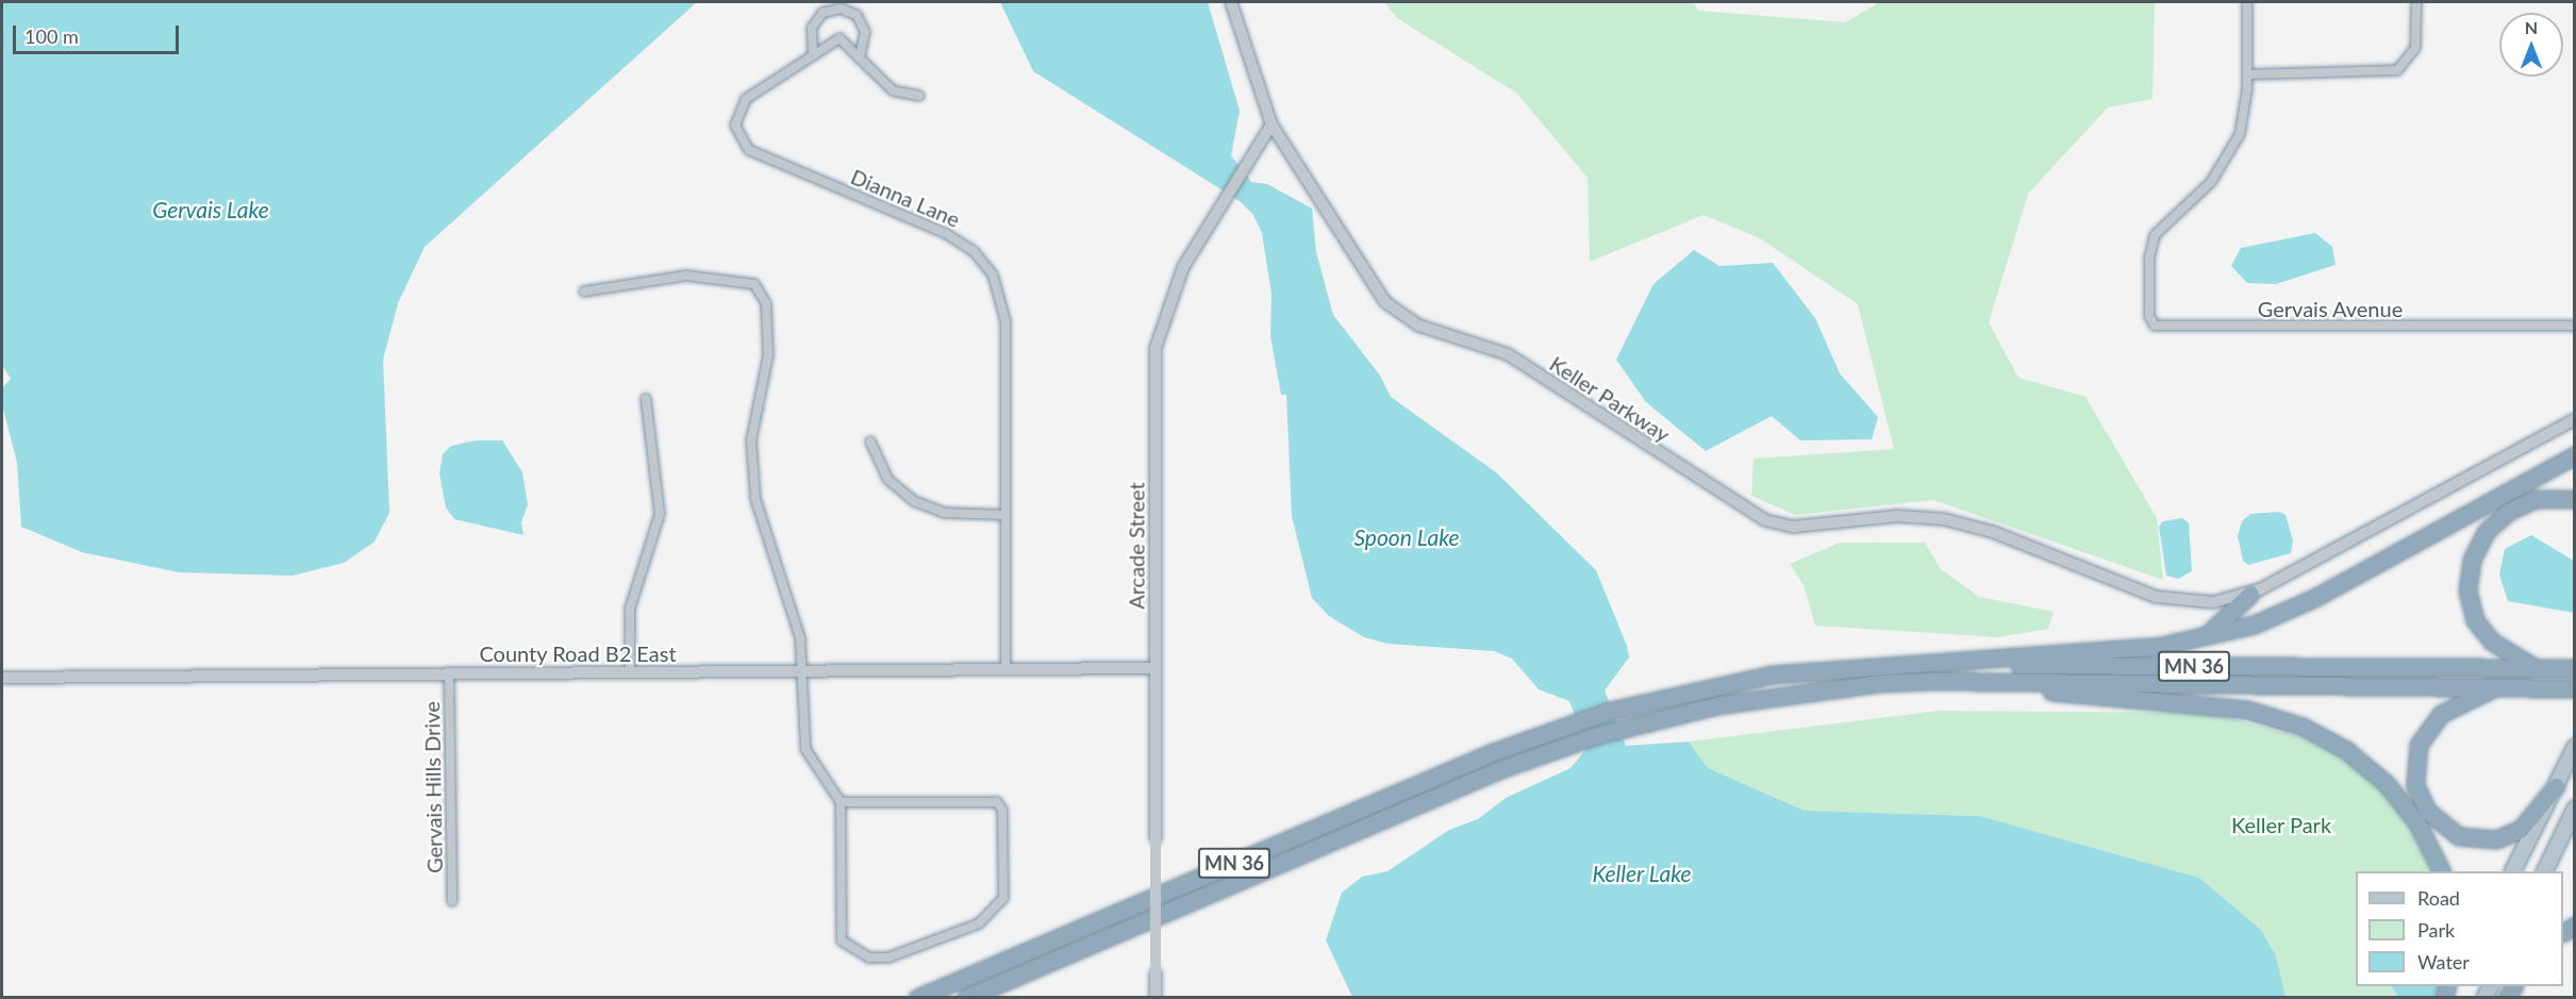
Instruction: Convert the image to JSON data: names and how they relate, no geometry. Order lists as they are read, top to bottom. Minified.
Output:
{"streets":{"highway":["MN 36"],"street":["Dianna Lane","Gervais Avenue","Keller Parkway","Arcade Street","County Road B2 East","Gervais Hills Drive"]},"crossings":[["Dianna Lane","County Road B2 East"],["Keller Parkway","Arcade Street"],["Arcade Street","County Road B2 East"],["County Road B2 East","Gervais Hills Drive"]],"water":["Gervais Lake","Spoon Lake","Keller Lake"],"parks":["Keller Park"],"legend":["Road","Park","Water"],"scale_bar":"100 m","north":"top"}
